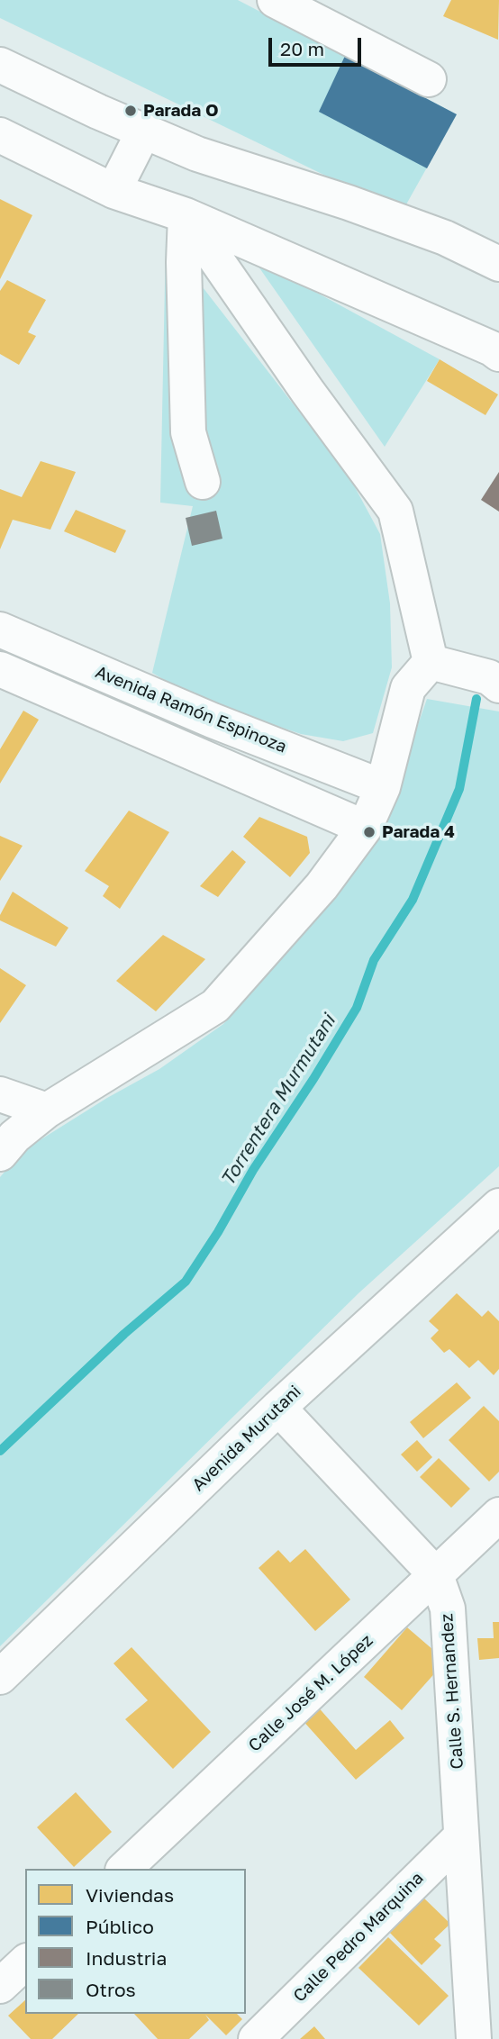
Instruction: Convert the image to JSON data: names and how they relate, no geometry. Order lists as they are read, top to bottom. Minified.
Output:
{"streets":{"street":["Avenida Ramón Espinoza","Avenida Murutani","Calle S. Hernandez","Calle José M. López","Calle Pedro Marquina"]},"crossings":[["Avenida Murutani","Calle S. Hernandez"],["Calle S. Hernandez","Calle José M. López"],["Calle S. Hernandez","Calle Pedro Marquina"]],"water":["Torrentera Murmutani"],"places":["Parada O","Parada 4"],"legend":["Viviendas","Público","Industria","Otros"],"scale_bar":"20 m"}
